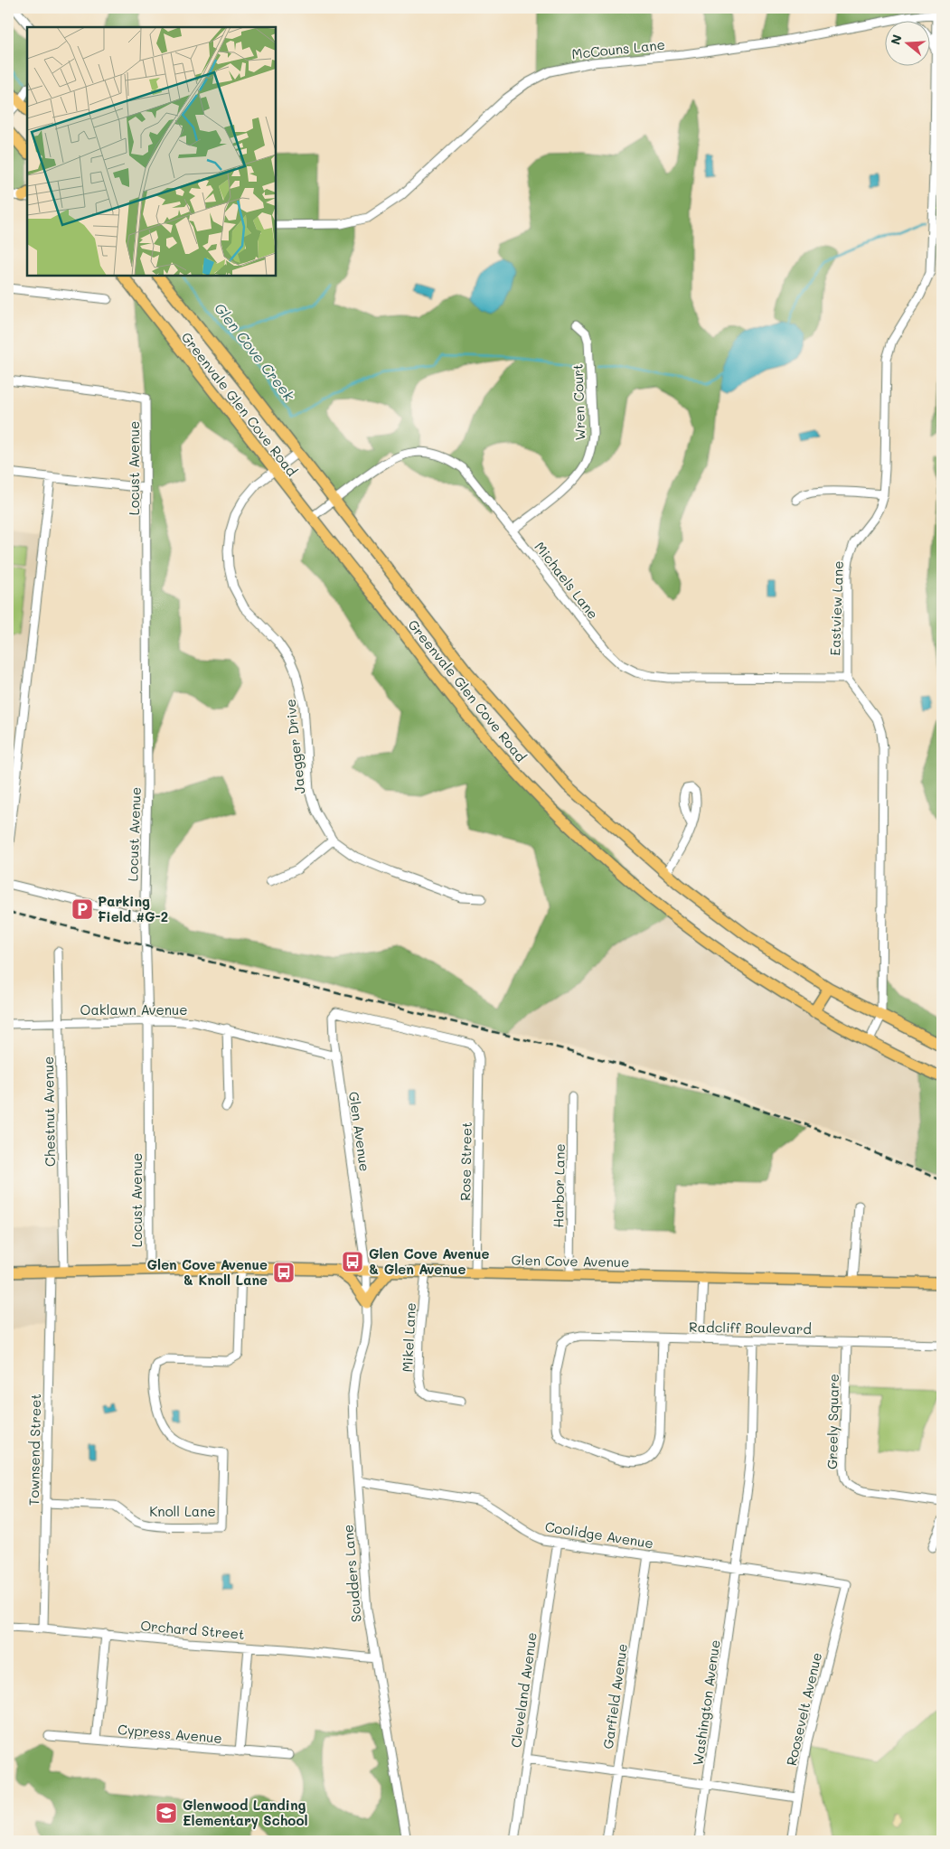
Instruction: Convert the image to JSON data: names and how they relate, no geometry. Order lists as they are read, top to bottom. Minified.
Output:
{"streets":{"main road":["Greenvale Glen Cove Road","Glen Cove Avenue"],"street":["McCouns Lane","Wren Court","Locust Avenue","Michaels Lane","Eastview Lane","Jaegger Drive","Oaklawn Avenue","Chestnut Avenue","Glen Avenue","Rose Street","Harbor Lane","Radcliff Boulevard","Mikel Lane","Greely Square","Townsend Street","Knoll Lane","Coolidge Avenue","Scudders Lane","Orchard Street","Cleveland Avenue","Garfield Avenue","Washington Avenue","Roosevelt Avenue","Cypress Avenue"]},"crossings":[["McCouns Lane","Eastview Lane"],["Wren Court","Michaels Lane"],["Greenvale Glen Cove Road","Michaels Lane"],["Greenvale Glen Cove Road","Jaegger Drive"],["Locust Avenue","Oaklawn Avenue"],["Locust Avenue","Glen Cove Avenue"],["Michaels Lane","Eastview Lane"],["Oaklawn Avenue","Chestnut Avenue"],["Oaklawn Avenue","Glen Avenue"],["Chestnut Avenue","Glen Cove Avenue"],["Glen Avenue","Rose Street"],["Glen Avenue","Glen Cove Avenue"],["Glen Avenue","Scudders Lane"],["Rose Street","Glen Cove Avenue"],["Harbor Lane","Glen Cove Avenue"],["Glen Cove Avenue","Mikel Lane"],["Glen Cove Avenue","Townsend Street"],["Glen Cove Avenue","Knoll Lane"],["Glen Cove Avenue","Scudders Lane"],["Radcliff Boulevard","Greely Square"],["Radcliff Boulevard","Washington Avenue"],["Townsend Street","Knoll Lane"],["Townsend Street","Orchard Street"],["Coolidge Avenue","Scudders Lane"],["Coolidge Avenue","Cleveland Avenue"],["Coolidge Avenue","Garfield Avenue"],["Coolidge Avenue","Washington Avenue"],["Coolidge Avenue","Roosevelt Avenue"],["Scudders Lane","Orchard Street"]],"water":["Glen Cove Creek"],"places":{"parking":["Parking Field #G-2"],"bus stop":["Glen Cove Avenue & Glen Avenue","Glen Cove Avenue & Knoll Lane"],"school or university":["Glenwood Landing Elementary School"]},"north":"left"}
